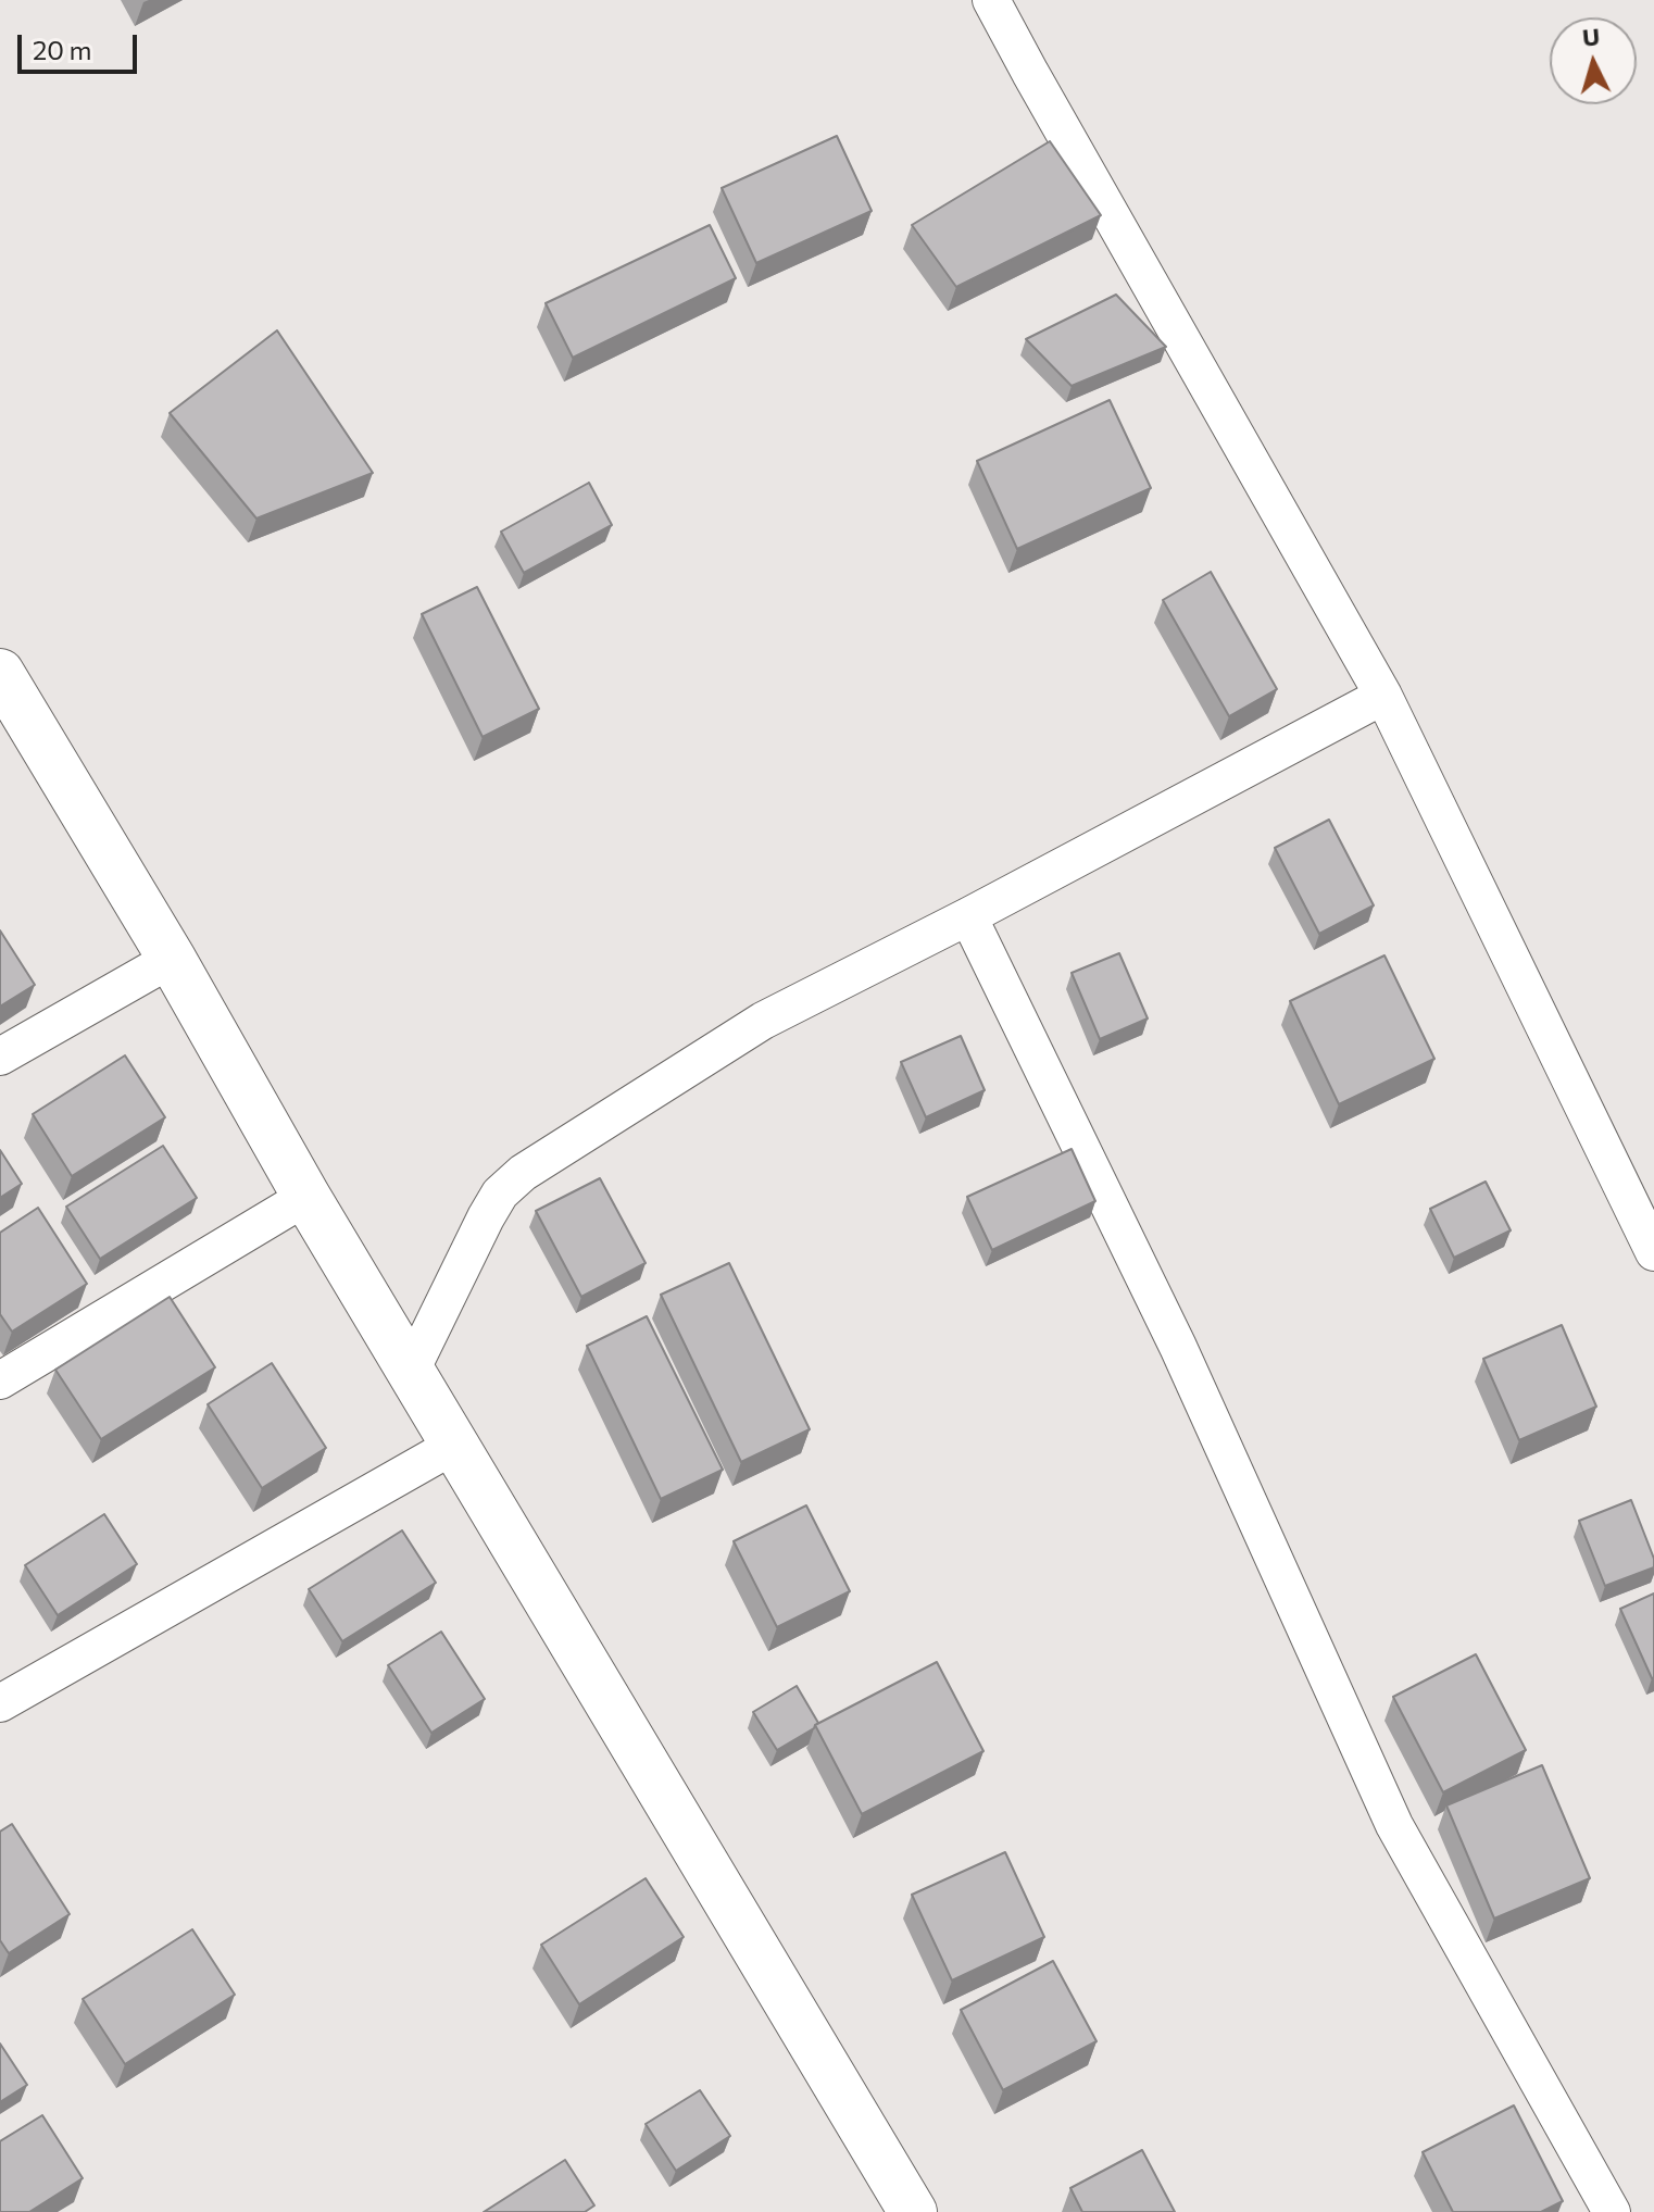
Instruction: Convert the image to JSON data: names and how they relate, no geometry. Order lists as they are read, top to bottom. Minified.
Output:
{"scale_bar":"20 m","north":"top"}
